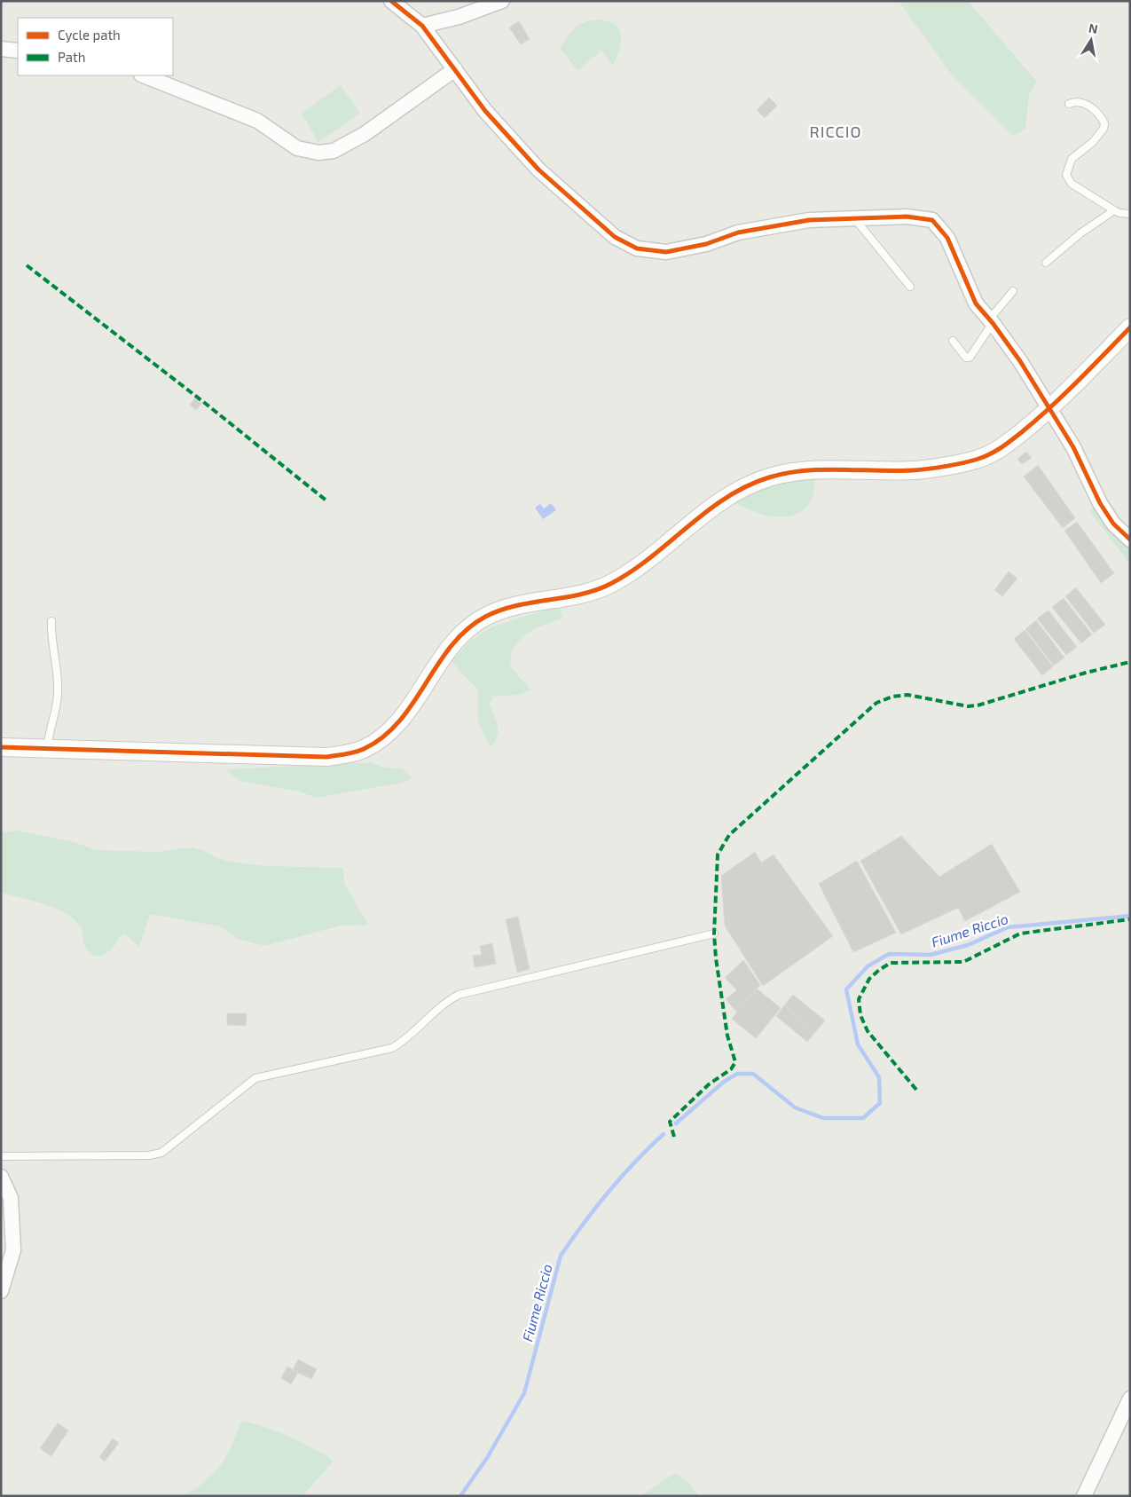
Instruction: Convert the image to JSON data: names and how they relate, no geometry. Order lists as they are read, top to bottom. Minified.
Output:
{"districts":["RICCIO"],"water":["Fiume Riccio"],"legend":["Cycle path","Path"],"north":"top"}
